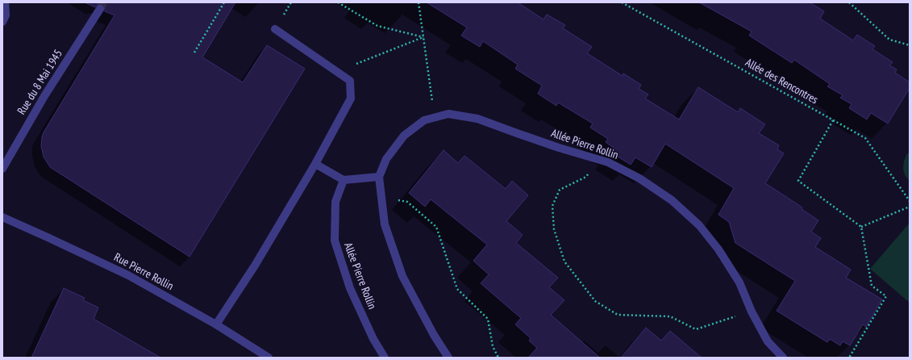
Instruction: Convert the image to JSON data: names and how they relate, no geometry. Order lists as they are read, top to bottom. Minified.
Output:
{"streets":{"street":["Rue du 8 Mai 1945","Allée Pierre Rollin","Rue Pierre Rollin"],"path":["Allée des Rencontres"]}}
